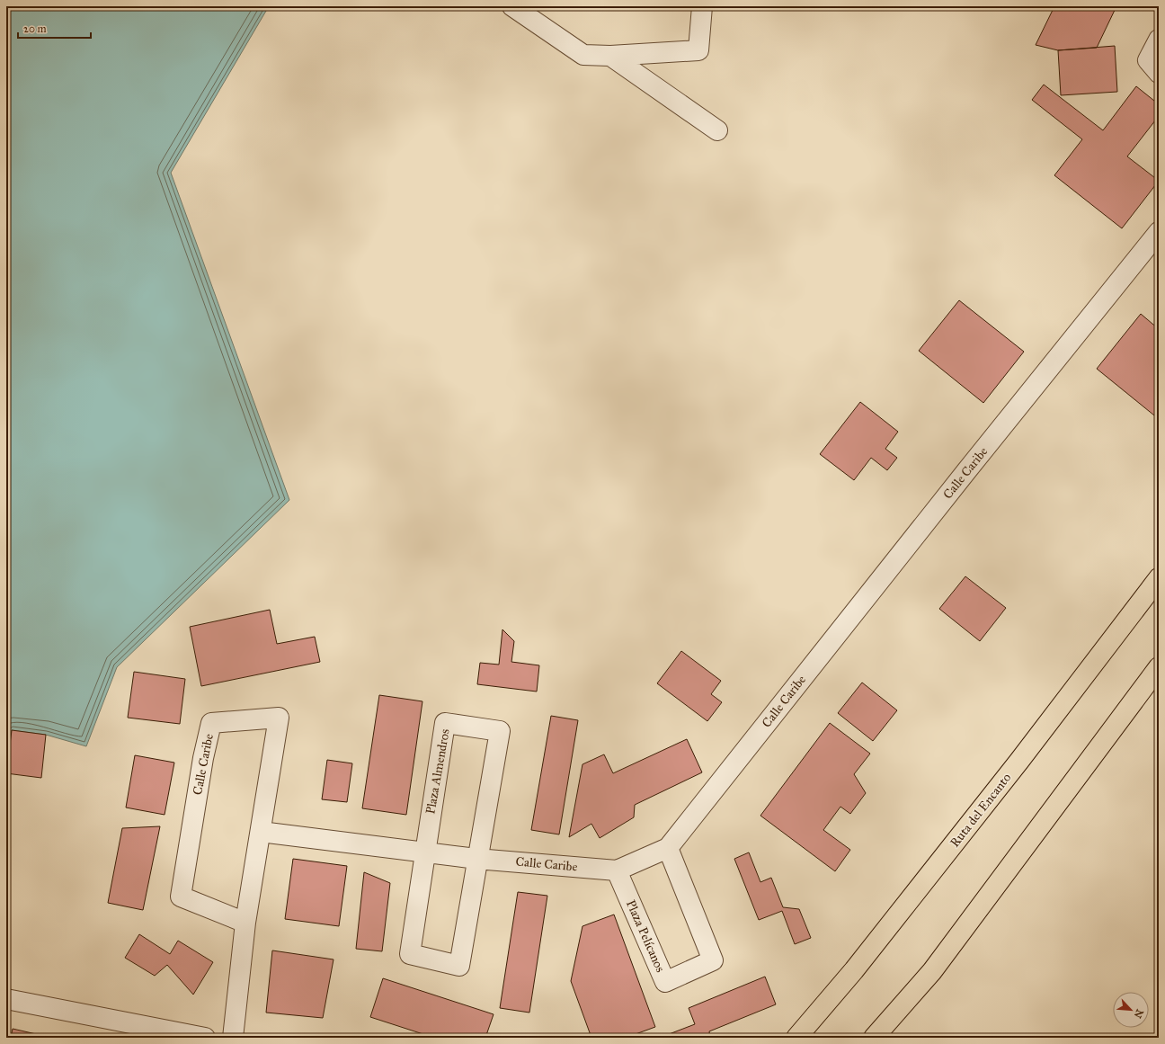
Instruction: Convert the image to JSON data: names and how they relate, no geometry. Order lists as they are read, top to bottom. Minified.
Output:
{"streets":{"main road":["Ruta del Encanto"],"street":["Calle Caribe","Plaza Almendros","Plaza Pelícanos"]},"crossings":[["Calle Caribe","Plaza Almendros"],["Calle Caribe","Plaza Pelícanos"]],"scale_bar":"20 m","north":"bottom right"}
